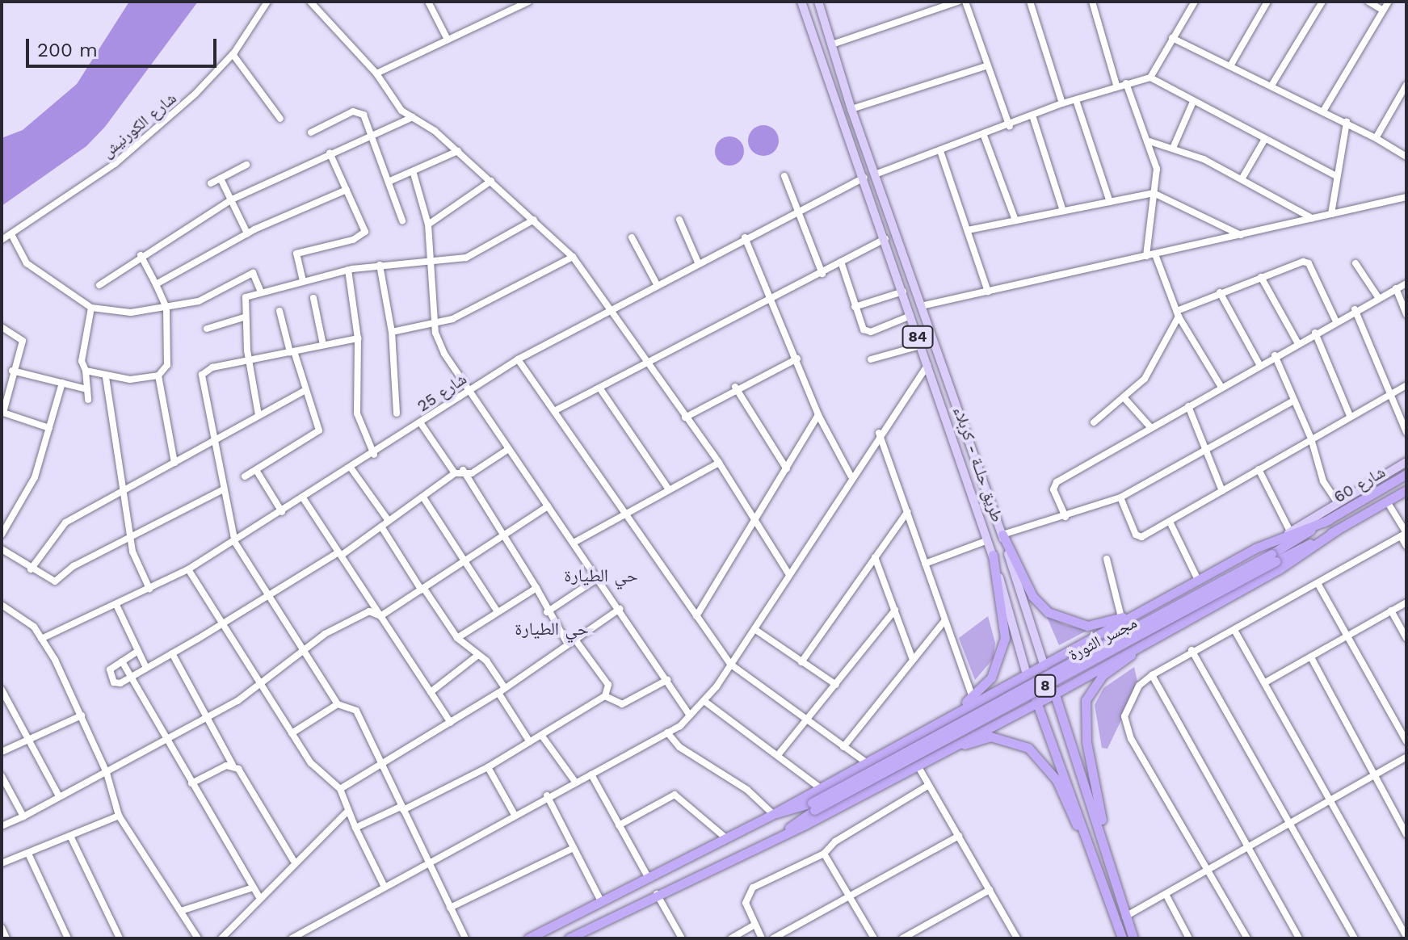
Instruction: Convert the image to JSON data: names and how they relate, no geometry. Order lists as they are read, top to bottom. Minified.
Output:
{"streets":{"highway":["84","طريق حلــة - كربلاء","شارع 60","مجسر الثورة","8"],"street":["شارع الكورنيش","شارع 25"]},"crossings":[["شارع 25","طريق حلــة - كربلاء"],["شارع 60","مجسر الثورة"],["مجسر الثورة","8"]],"districts":["حي الطيارة","حي الطيارة"],"scale_bar":"200 m"}
